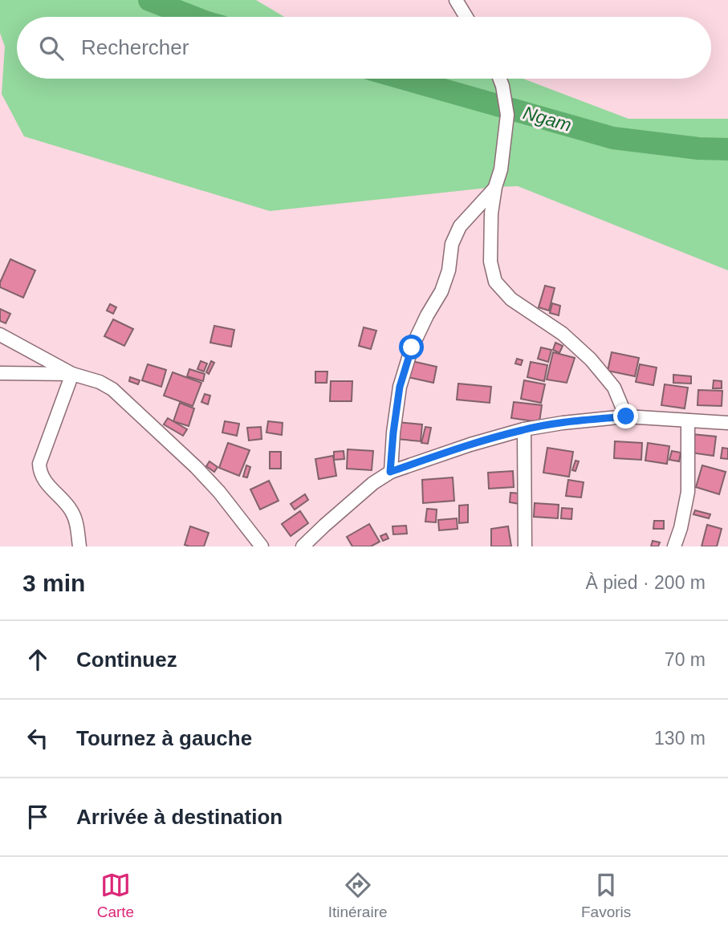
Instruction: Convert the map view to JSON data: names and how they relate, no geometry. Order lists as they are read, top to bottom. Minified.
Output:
{"water":["Ngam"],"page":{"search":"Rechercher","heading":["3 min","À pied · 200 m"],"list":[["Continuez","70 m"],["Tournez à gauche","130 m"],"Arrivée à destination"],"nav":["Carte","Itinéraire","Favoris"]}}
